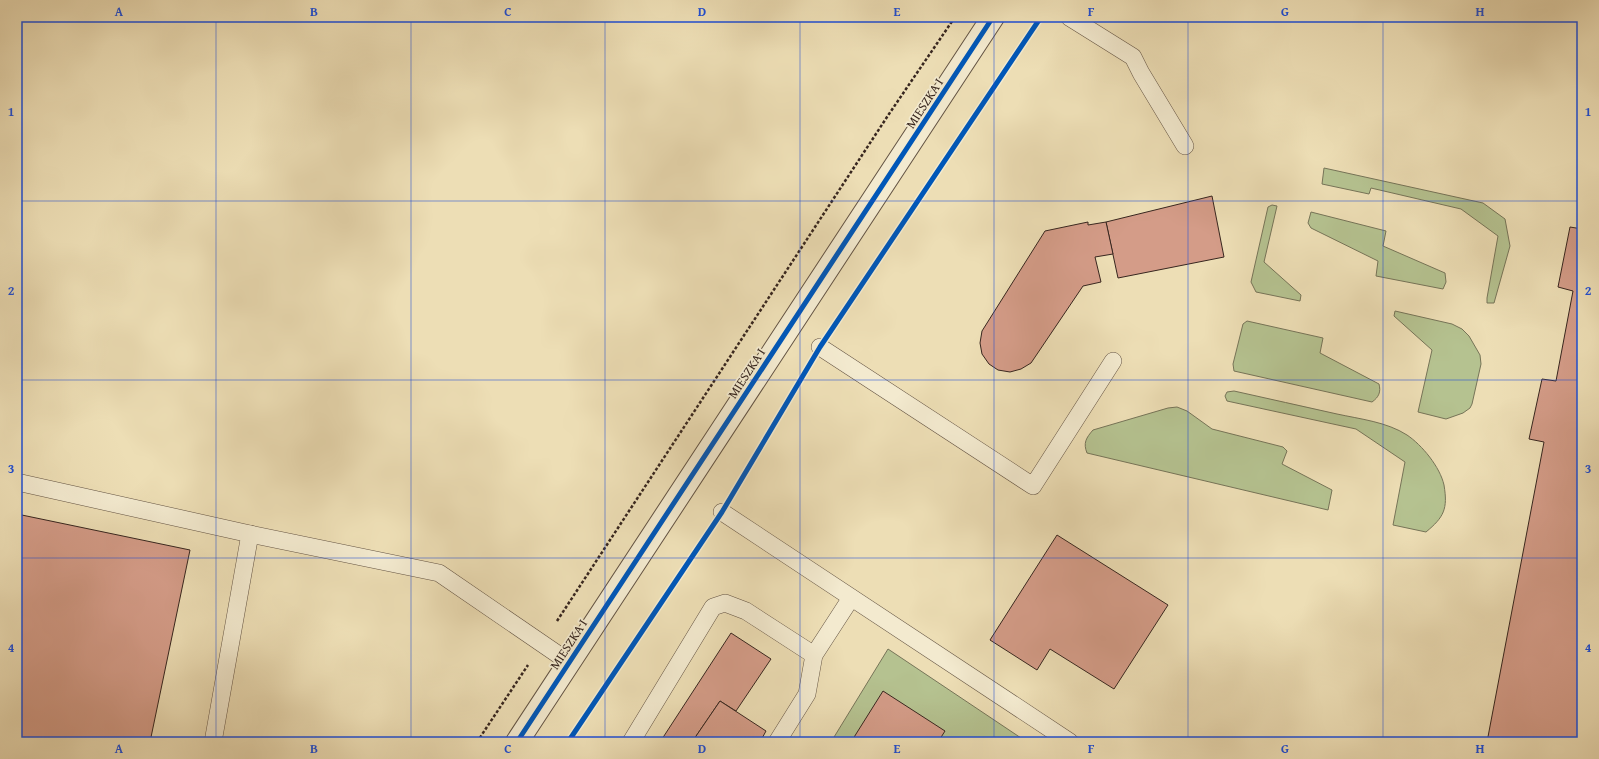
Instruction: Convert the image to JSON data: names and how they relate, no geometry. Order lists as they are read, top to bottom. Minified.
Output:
{"streets":{"street":["MIESZKA I"]},"grid":{"columns":["A","B","C","D","E","F","G","H"],"rows":["1","2","3","4"]}}
